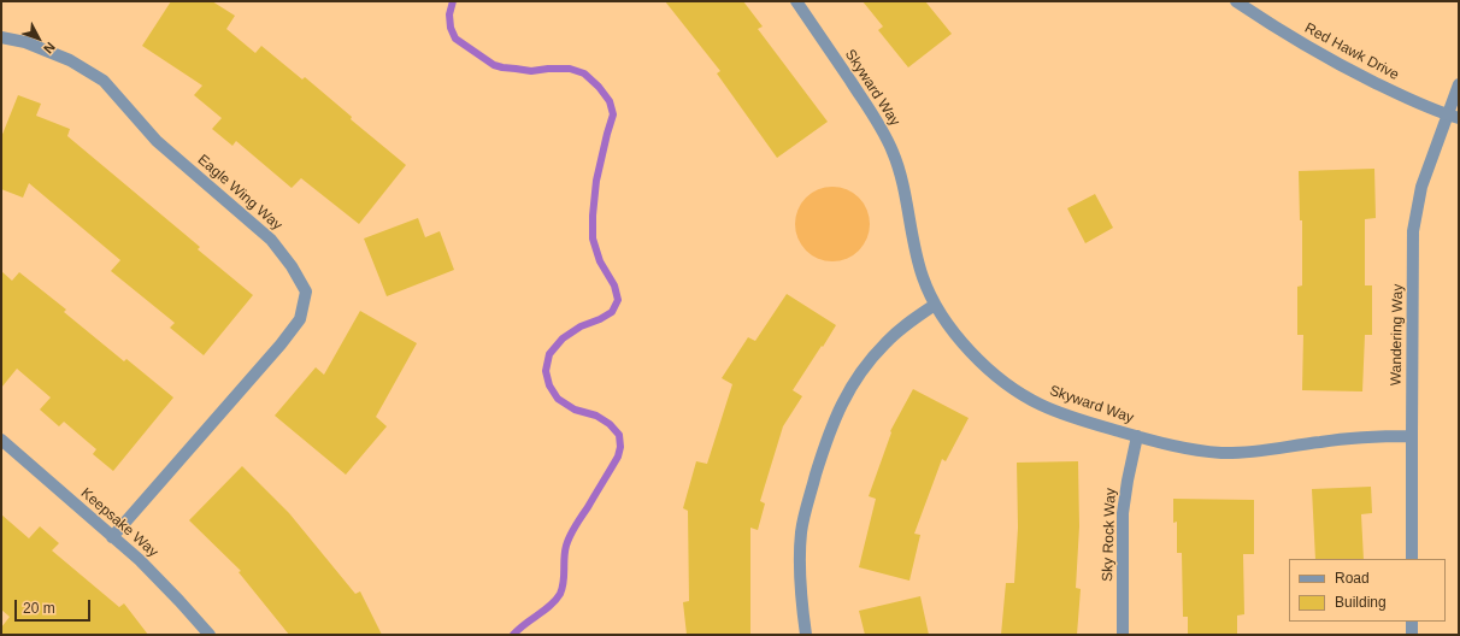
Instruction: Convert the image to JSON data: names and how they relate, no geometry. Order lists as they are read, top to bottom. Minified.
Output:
{"streets":{"street":["Red Hawk Drive","Skyward Way","Eagle Wing Way","Wandering Way","Keepsake Way","Sky Rock Way"]},"crossings":[["Red Hawk Drive","Wandering Way"],["Skyward Way","Wandering Way"],["Skyward Way","Sky Rock Way"],["Eagle Wing Way","Keepsake Way"]],"legend":["Road","Building"],"scale_bar":"20 m","north":"bottom right"}
